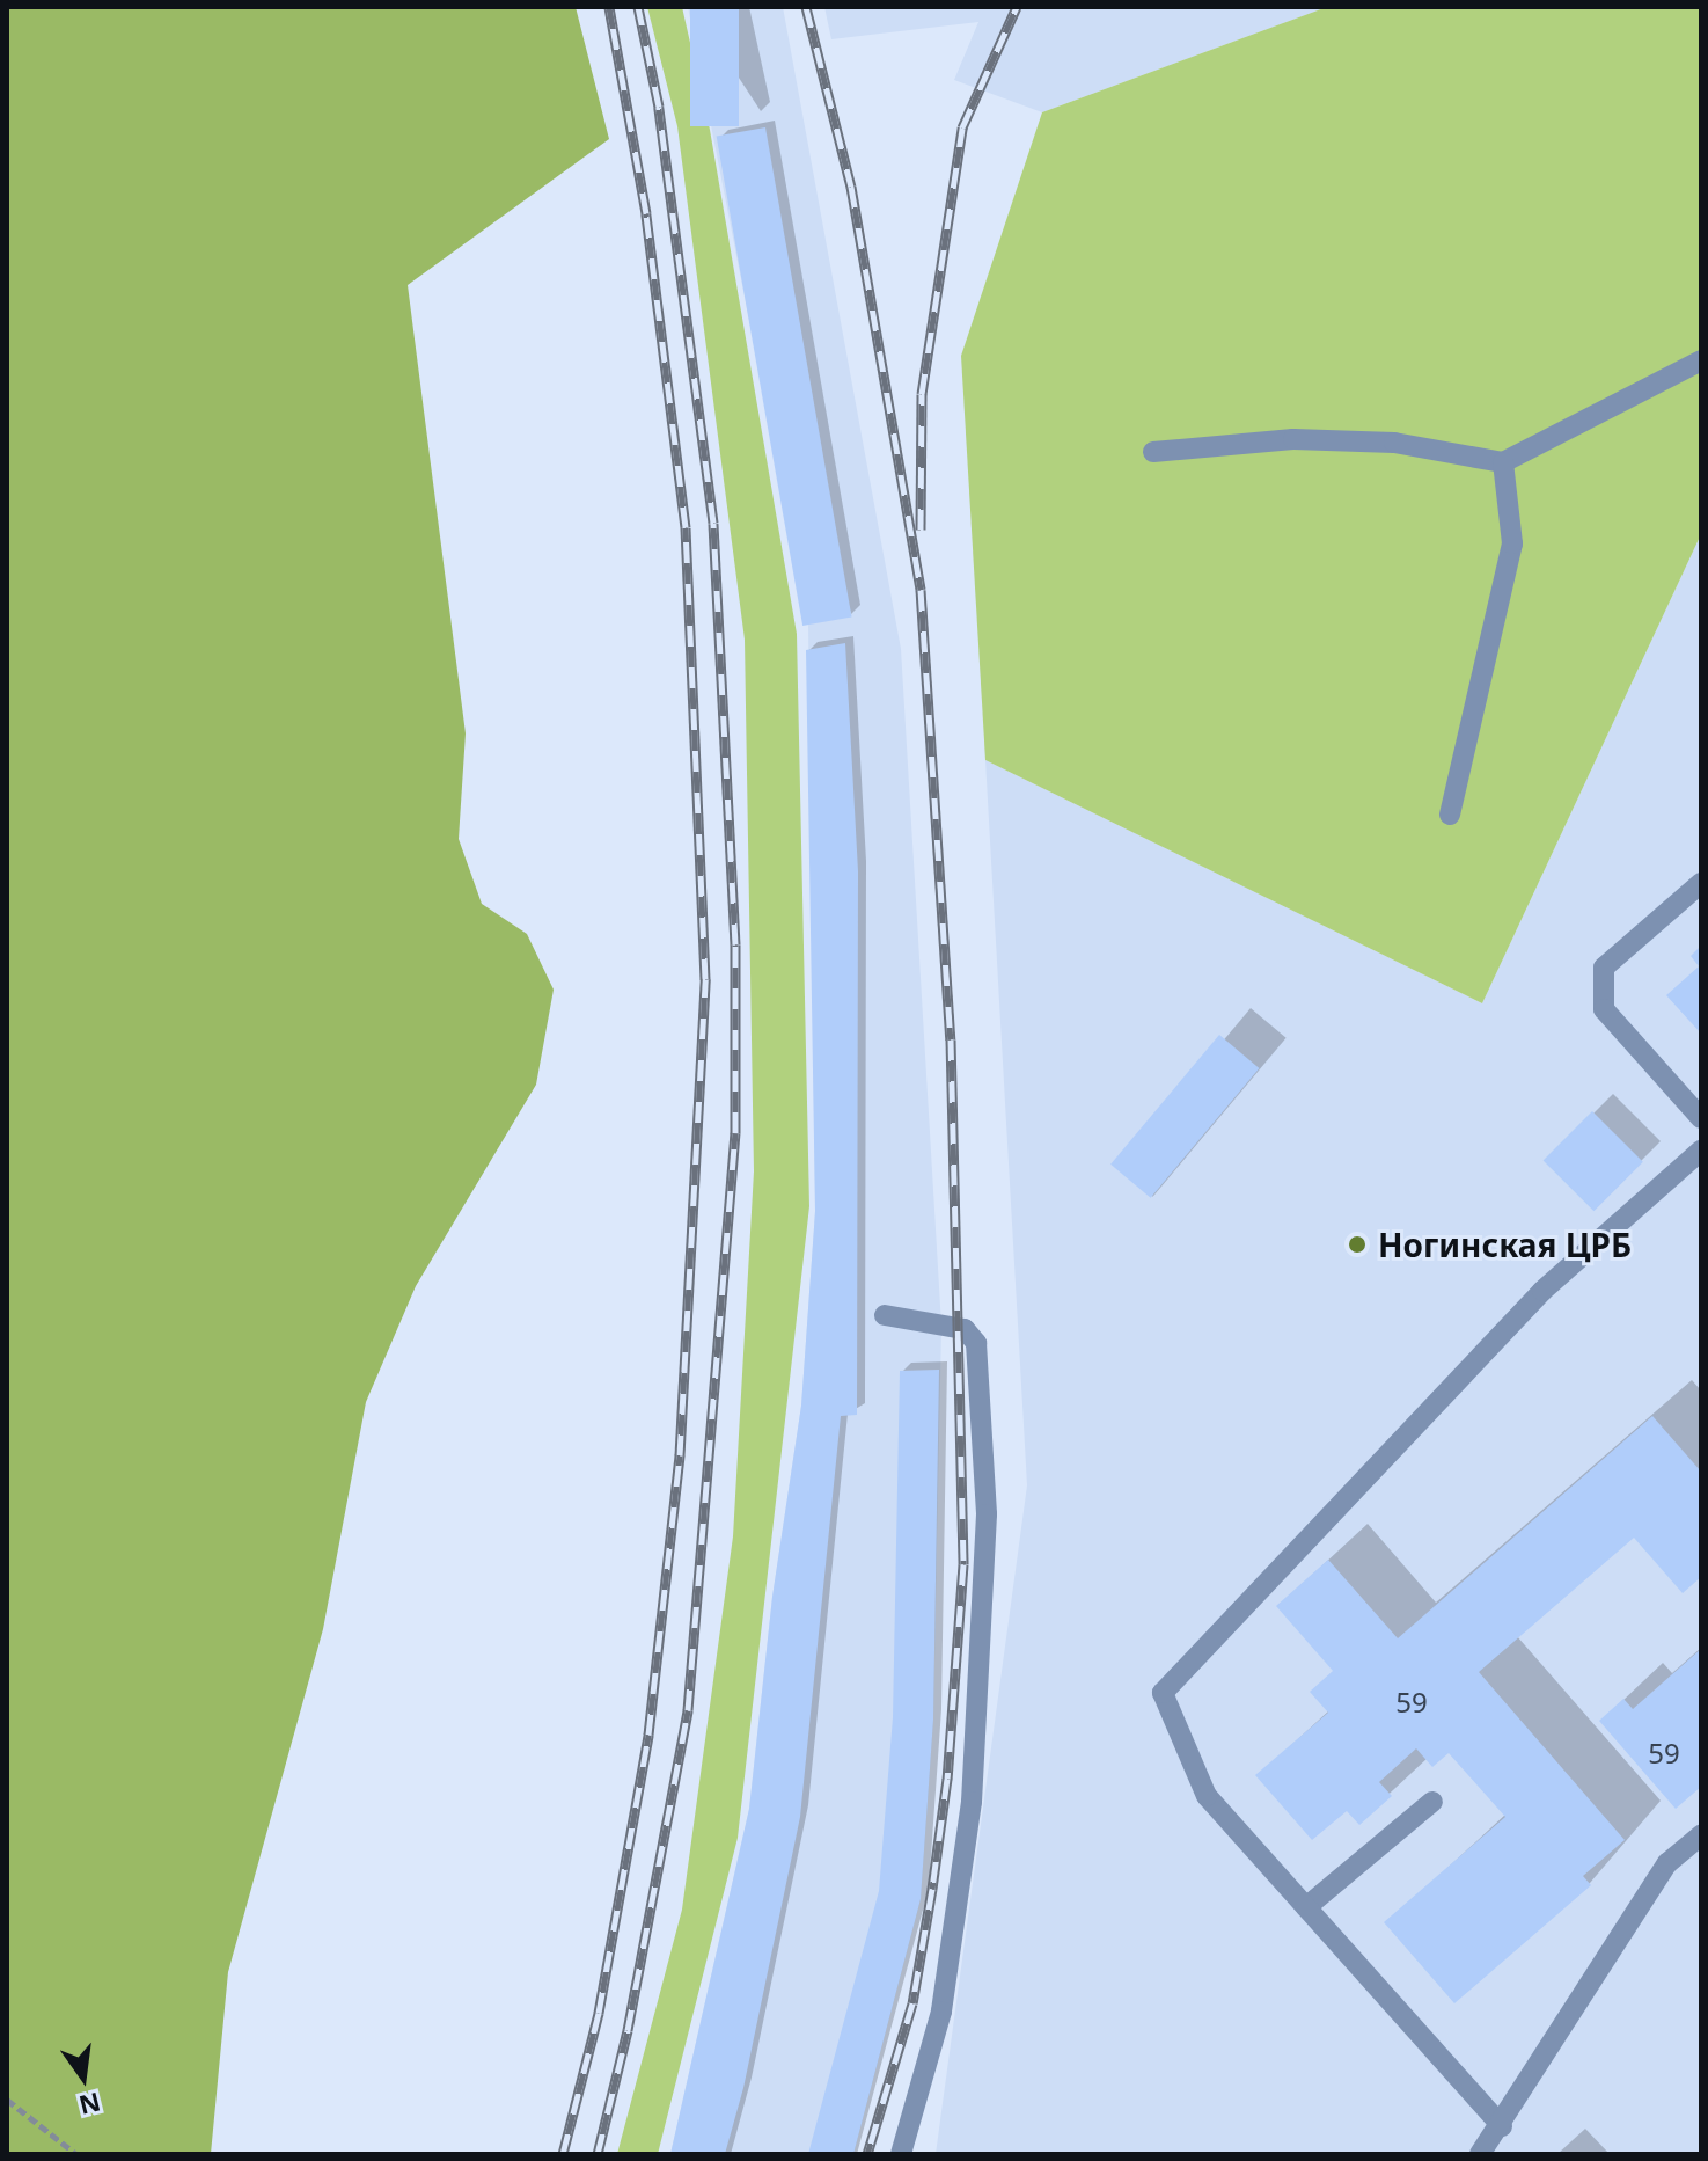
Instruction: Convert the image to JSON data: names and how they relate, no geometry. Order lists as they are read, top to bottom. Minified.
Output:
{"places":["Ногинская ЦРБ"],"house_numbers":["59","59"],"north":"bottom"}
